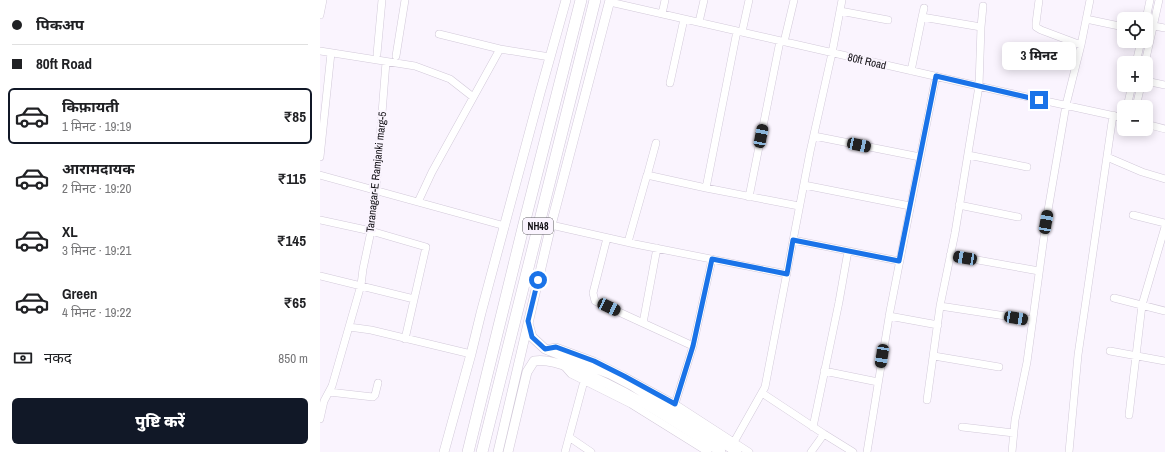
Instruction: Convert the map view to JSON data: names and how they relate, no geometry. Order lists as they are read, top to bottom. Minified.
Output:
{"streets":{"highway":["NH48"],"street":["80ft Road","Taranagar-E Ramjanki marg-5"]},"page":{"banner":["पिकअप","80ft Road"],"map_buttons":["+","−"],"bubble":"3 मिनट","list":[{"name":"किफ़ायती","note":"1 मिनट · 19:19","value":"₹85"},{"name":"आरामदायक","note":"2 मिनट · 19:20","value":"₹115"},{"name":"XL","note":"3 मिनट · 19:21","value":"₹145"},{"name":"Green","note":"4 मिनट · 19:22","value":"₹65"}],"pay":["नकद","850 m"],"buttons":"पुष्टि करें"}}
